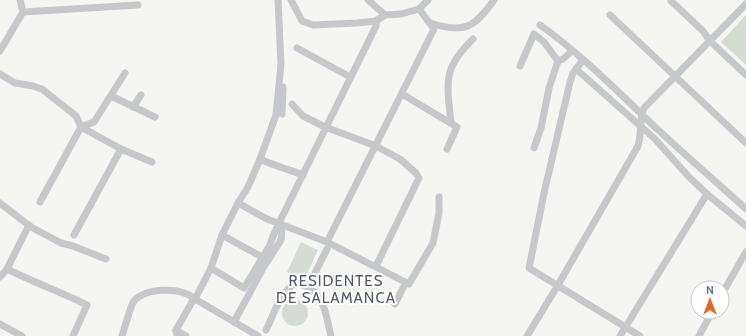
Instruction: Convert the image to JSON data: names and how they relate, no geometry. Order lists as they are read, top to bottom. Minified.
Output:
{"districts":["RESIDENTES DE SALAMANCA"],"north":"top"}
